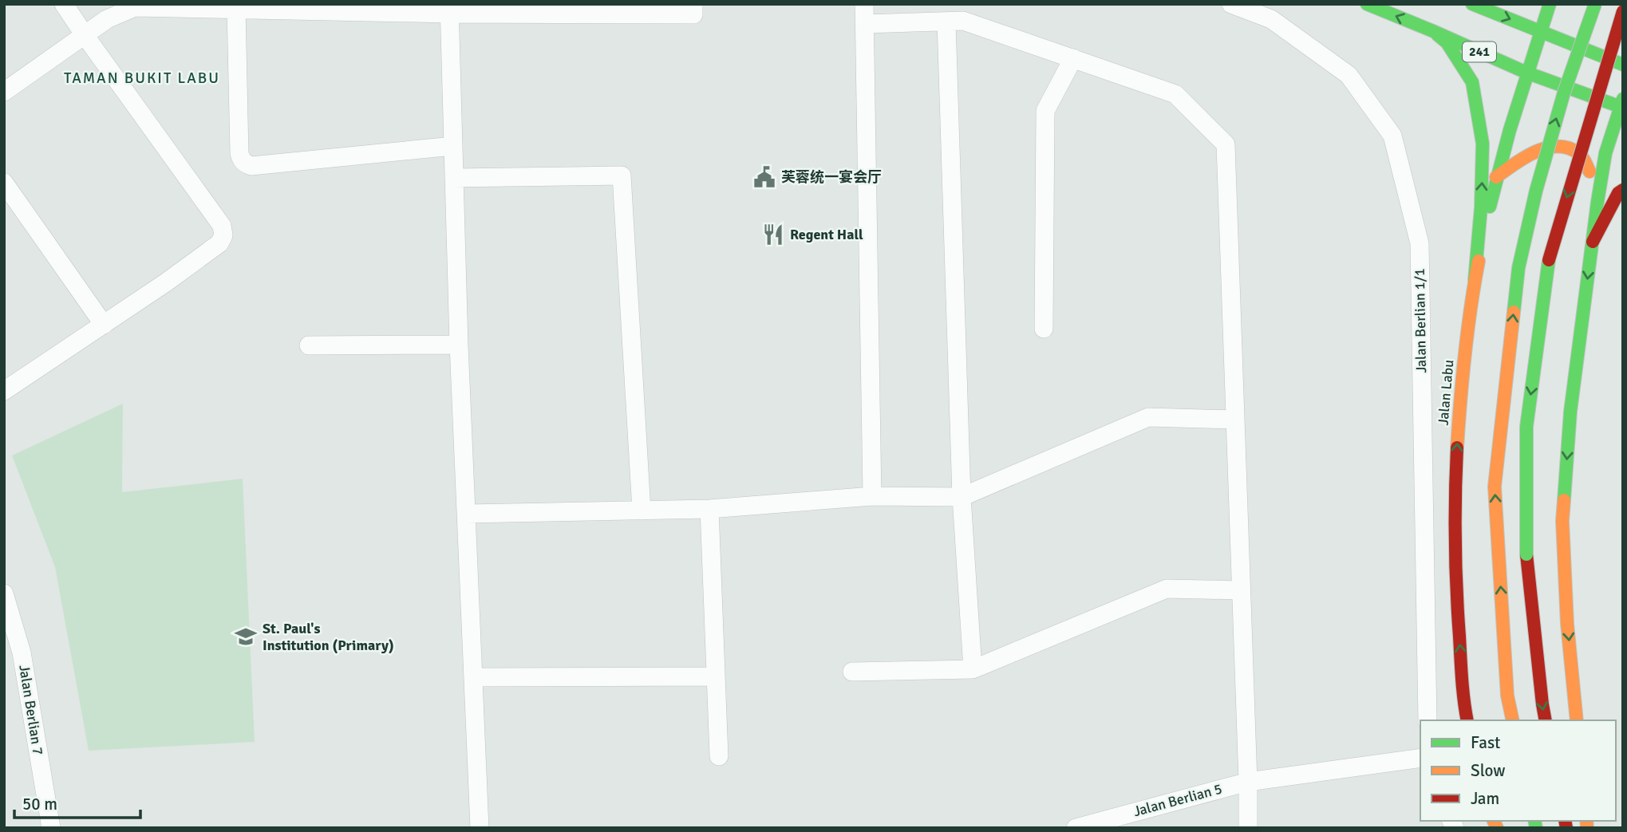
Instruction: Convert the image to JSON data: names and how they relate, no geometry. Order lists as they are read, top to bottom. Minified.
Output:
{"streets":{"main road":["241","Jalan Labu"],"street":["Jalan Berlian 1/1","Jalan Berlian 7","Jalan Berlian 5"]},"crossings":[["241","Jalan Labu"]],"districts":["TAMAN BUKIT LABU"],"places":{"public building":["芙蓉统一宴会厅"],"restaurant":["Regent Hall"],"school or university":["St. Paul's Institution (Primary)"]},"legend":["Fast","Slow","Jam"],"scale_bar":"50 m"}
